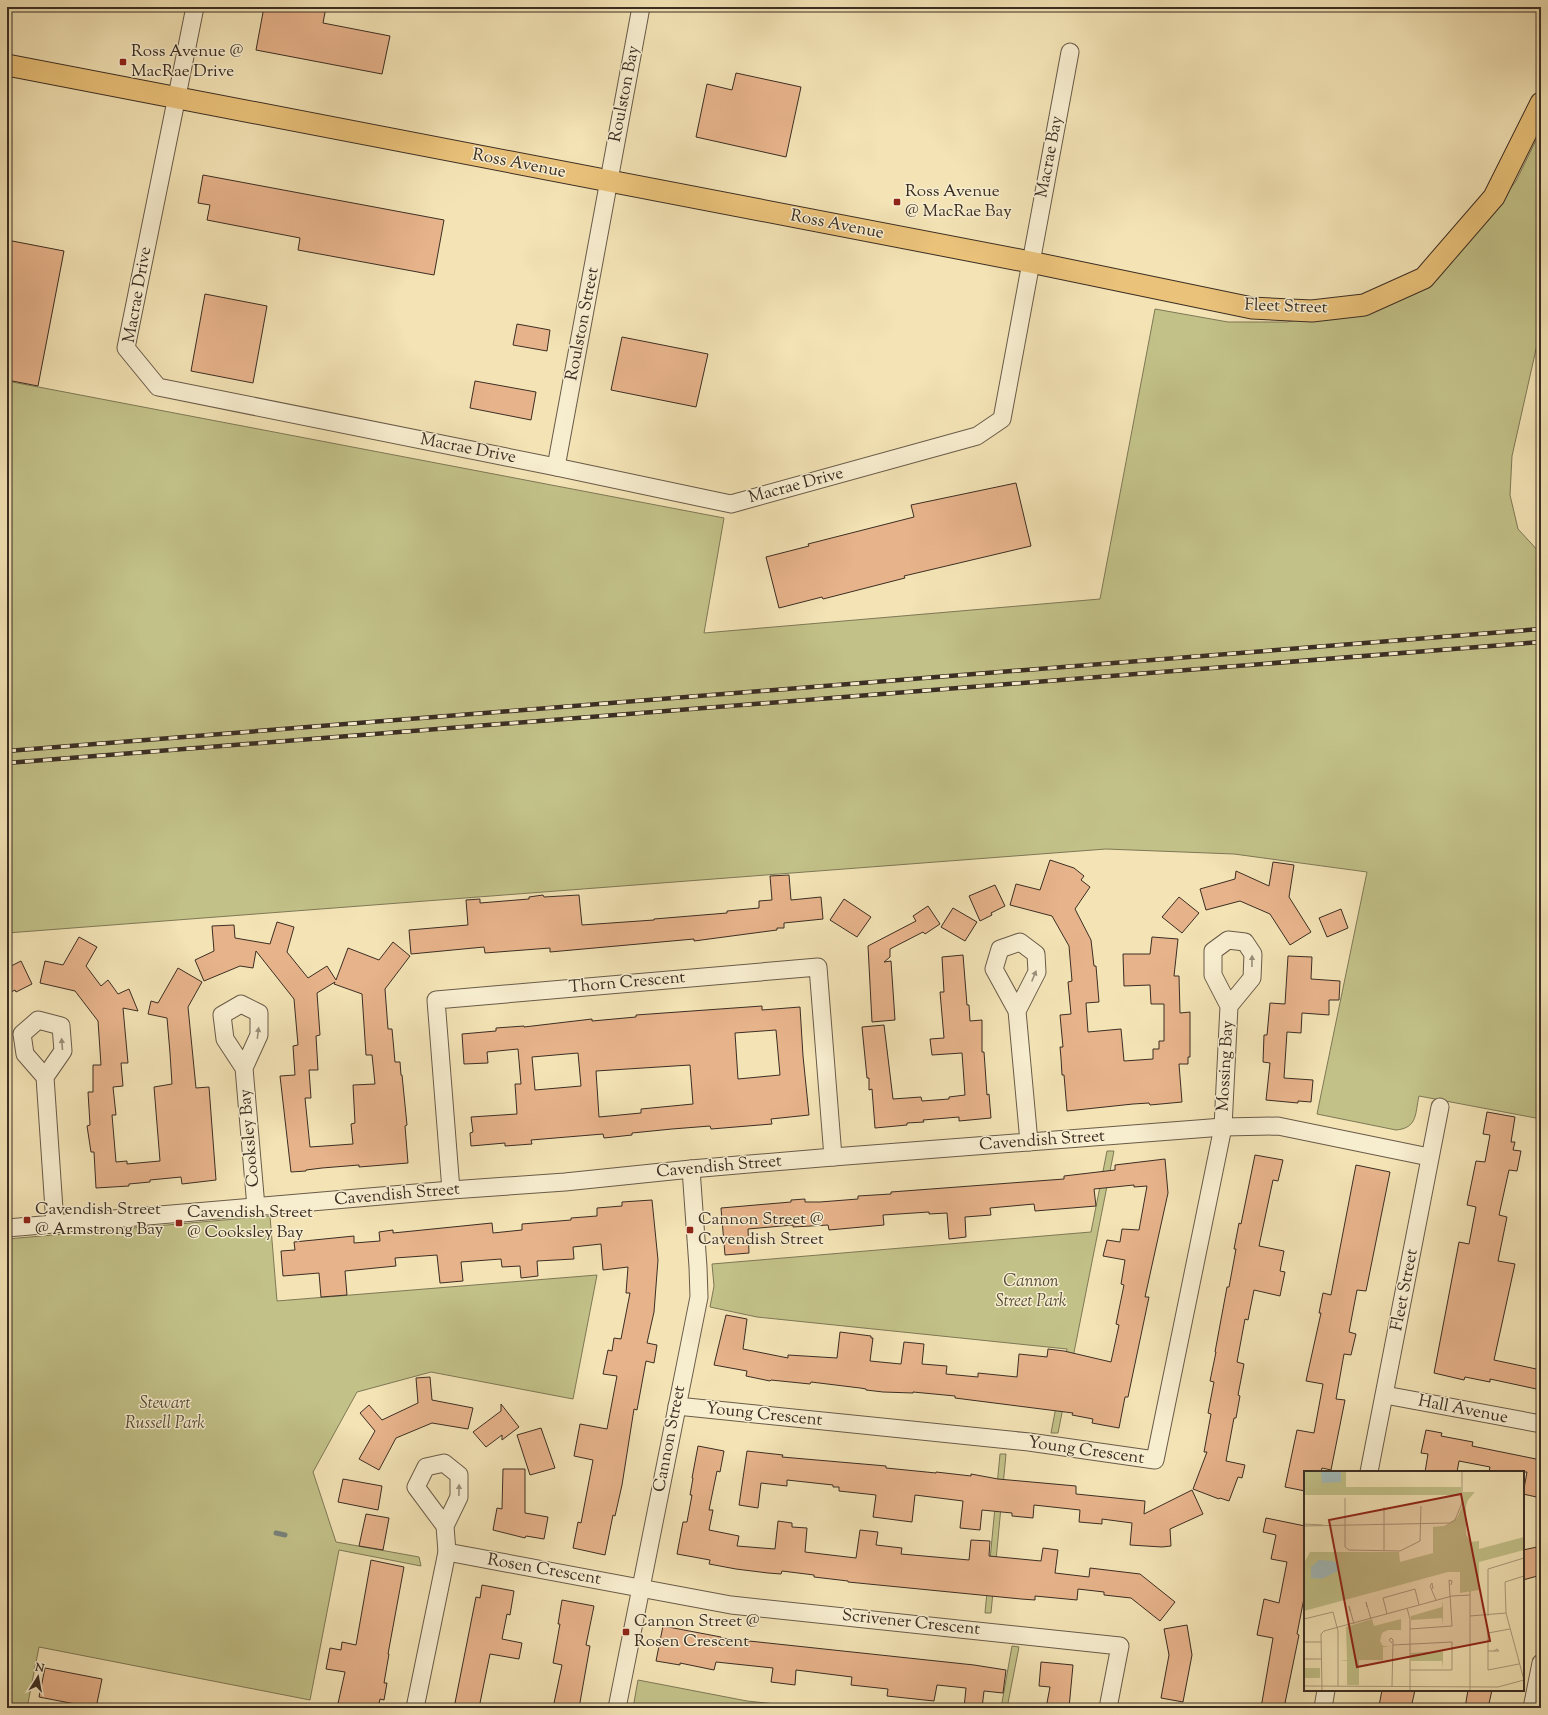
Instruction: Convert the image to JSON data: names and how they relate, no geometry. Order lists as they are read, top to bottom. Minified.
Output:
{"streets":{"main road":["Ross Avenue","Fleet Street"],"street":["Roulston Bay","Macrae Bay","Macrae Drive","Roulston Street","Thorn Crescent","Mossing Bay","Cooksley Bay","Cavendish Street","Hall Avenue","Young Crescent","Cannon Street","Rosen Crescent","Scrivener Crescent"]},"crossings":[["Roulston Bay","Ross Avenue"],["Roulston Bay","Roulston Street"],["Macrae Bay","Ross Avenue"],["Macrae Bay","Macrae Drive"],["Macrae Bay","Fleet Street"],["Ross Avenue","Macrae Drive"],["Ross Avenue","Fleet Street"],["Ross Avenue","Roulston Street"],["Macrae Drive","Fleet Street"],["Macrae Drive","Roulston Street"],["Fleet Street","Cavendish Street"],["Fleet Street","Hall Avenue"],["Thorn Crescent","Cavendish Street"],["Mossing Bay","Cavendish Street"],["Mossing Bay","Young Crescent"],["Cooksley Bay","Cavendish Street"],["Cavendish Street","Young Crescent"],["Cavendish Street","Cannon Street"],["Young Crescent","Cannon Street"],["Cannon Street","Rosen Crescent"],["Cannon Street","Scrivener Crescent"],["Rosen Crescent","Scrivener Crescent"]],"parks":["Cannon Street Park","Stewart Russell Park"],"places":{"transit":["Ross Avenue @ MacRae Drive","Ross Avenue @ MacRae Bay","Cavendish Street @ Armstrong Bay","Cavendish Street @ Cooksley Bay","Cannon Street @ Cavendish Street","Cannon Street @ Rosen Crescent"]},"north":"top"}
